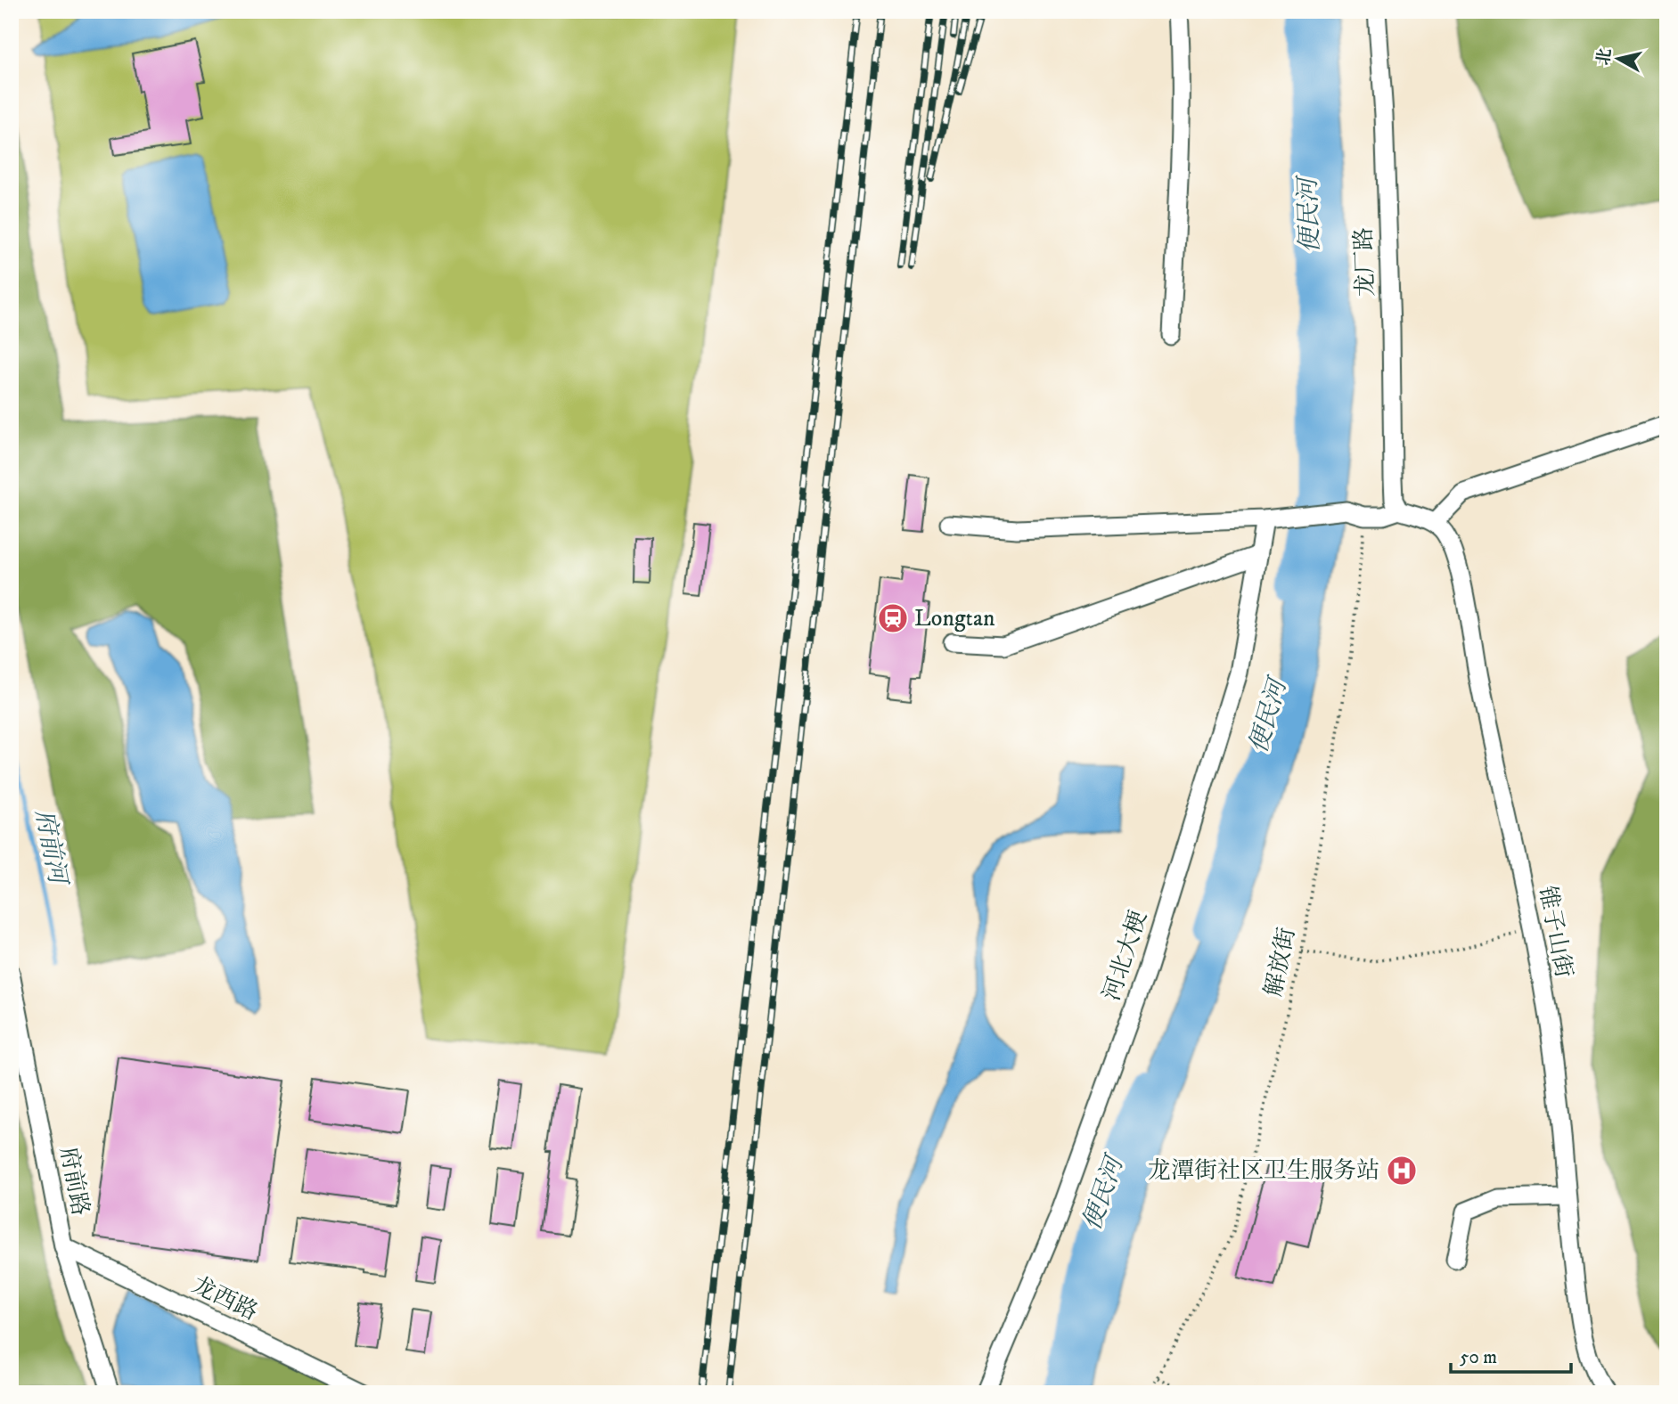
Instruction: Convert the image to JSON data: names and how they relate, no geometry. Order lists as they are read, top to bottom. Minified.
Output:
{"streets":{"street":["龙厂路","锥子山街","河北大梗","府前路","龙西路"],"path":["解放街"]},"crossings":[["府前路","龙西路"]],"water":["便民河","府前河"],"places":{"station":["Longtan"],"hospital":["龙潭街社区卫生服务站"]},"scale_bar":"50 m","north":"left"}
